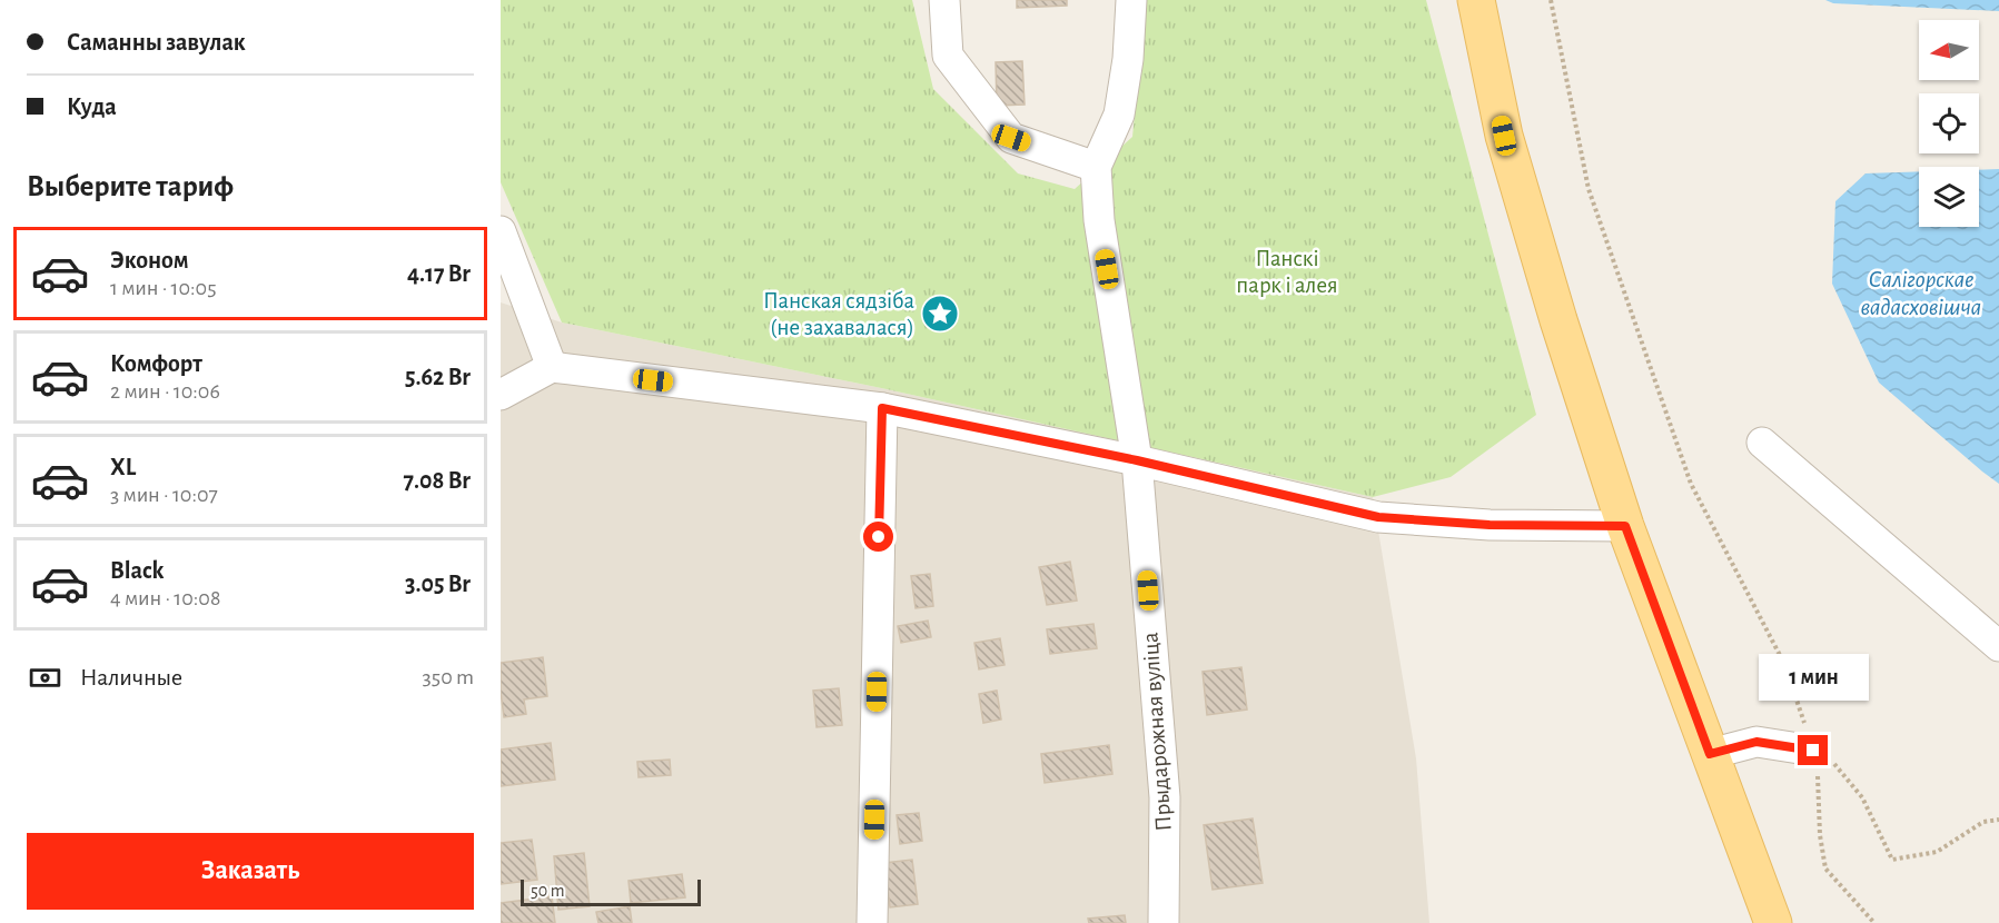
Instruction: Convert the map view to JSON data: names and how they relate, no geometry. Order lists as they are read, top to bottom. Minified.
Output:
{"streets":{"street":["Прыдарожная вуліца"]},"water":["Салігорскае вадасховішча"],"parks":["Панскі парк і алея"],"places":{"place":["Панская сядзіба (не захавалася)"]},"scale_bar":"50 m","north":"left","page":{"banner":["Саманны завулак","Куда"],"heading":"Выберите тариф","list":[{"name":"Эконом","note":"1 мин · 10:05","value":"4.17 Br"},{"name":"Комфорт","note":"2 мин · 10:06","value":"5.62 Br"},{"name":"XL","note":"3 мин · 10:07","value":"7.08 Br"},{"name":"Black","note":"4 мин · 10:08","value":"3.05 Br"}],"pay":["Наличные","350 m"],"bubble":"1 мин","buttons":"Заказать","scale":"50 m"}}
